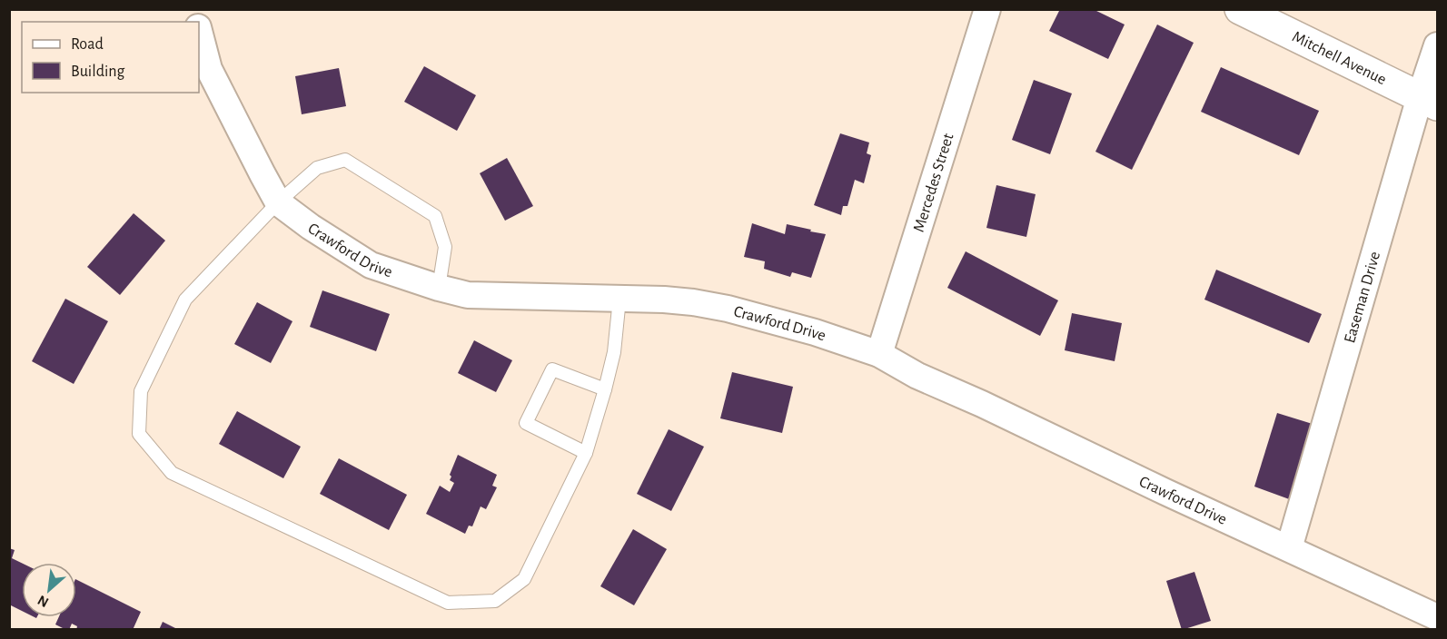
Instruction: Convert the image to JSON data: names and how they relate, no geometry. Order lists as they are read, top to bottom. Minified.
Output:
{"streets":{"street":["Mitchell Avenue","Mercedes Street","Crawford Drive","Easeman Drive"]},"crossings":[["Mitchell Avenue","Easeman Drive"],["Mercedes Street","Crawford Drive"],["Crawford Drive","Easeman Drive"]],"legend":["Road","Building"],"north":"bottom left"}
